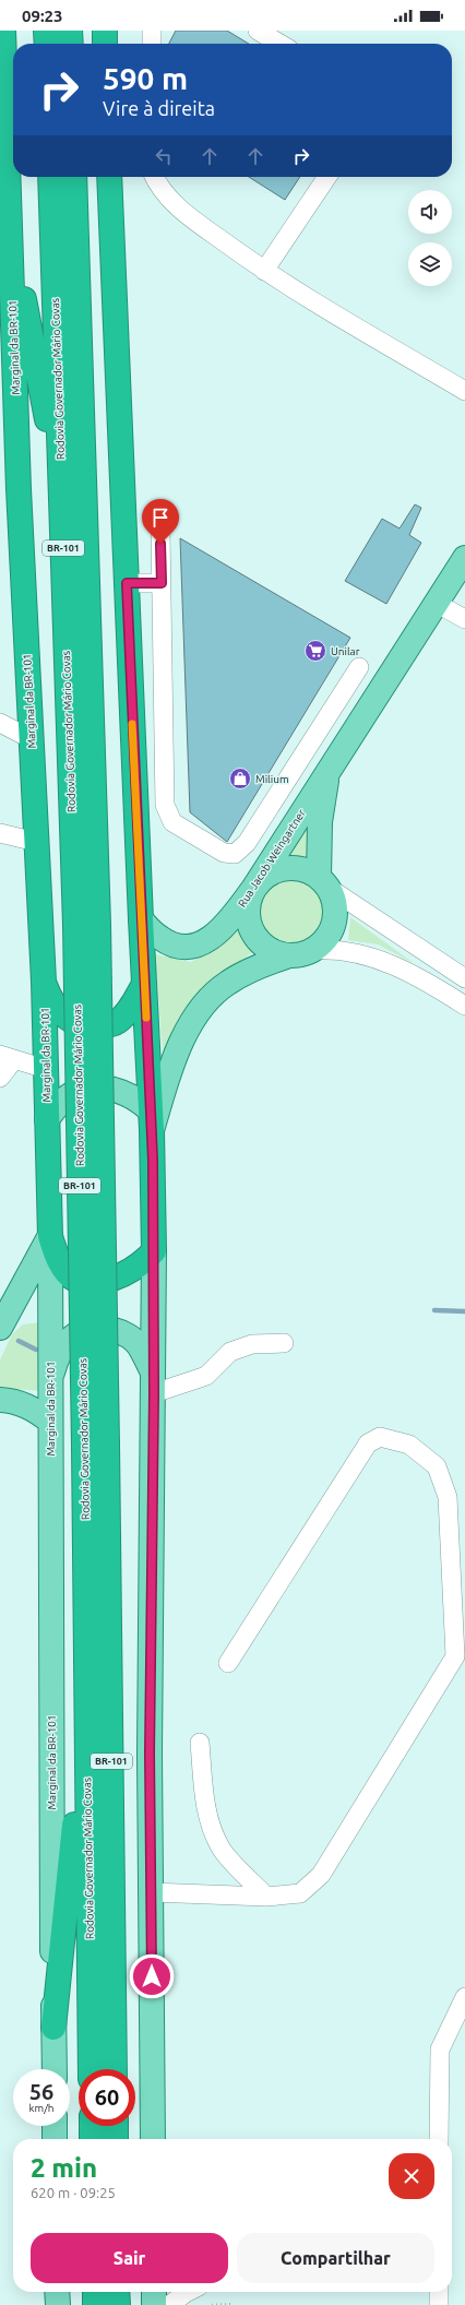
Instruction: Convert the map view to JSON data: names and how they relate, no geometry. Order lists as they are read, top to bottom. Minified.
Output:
{"streets":{"highway":["Marginal da BR-101","Rodovia Governador Mário Covas","BR-101"],"main road":["Rua Jacob Weingartner"]},"places":{"supermarket":["Unilar"],"shop":["Milium"]},"page":{"status":"09:23","turn":["590 m","Vire à direita"],"speed":"56 km/h","limit":"60","heading":["2 min","620 m · 09:25"],"buttons":["Sair","Compartilhar"]}}
